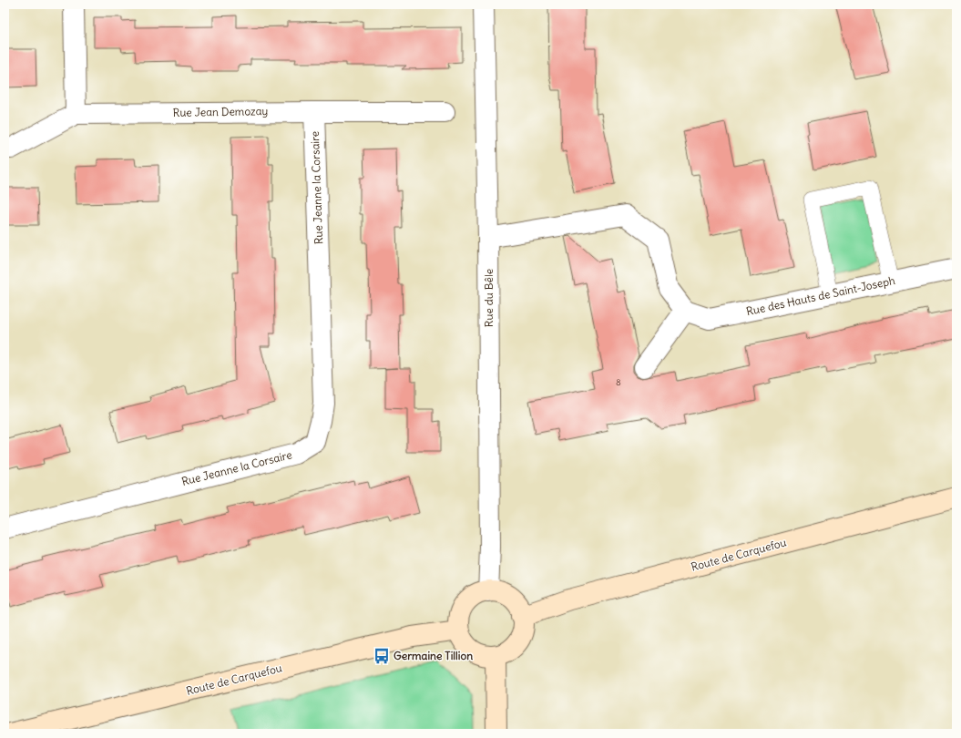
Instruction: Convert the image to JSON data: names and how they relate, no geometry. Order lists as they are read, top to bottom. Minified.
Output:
{"streets":{"main road":["Route de Carquefou"],"street":["Rue Jean Demozay","Rue Jeanne la Corsaire","Rue des Hauts de Saint-Joseph","Rue du Bêle"]},"crossings":[["Rue Jean Demozay","Rue Jeanne la Corsaire"],["Rue du Bêle","Route de Carquefou"]],"places":{"bus stop":["Germaine Tillion"]},"house_numbers":["8"]}
